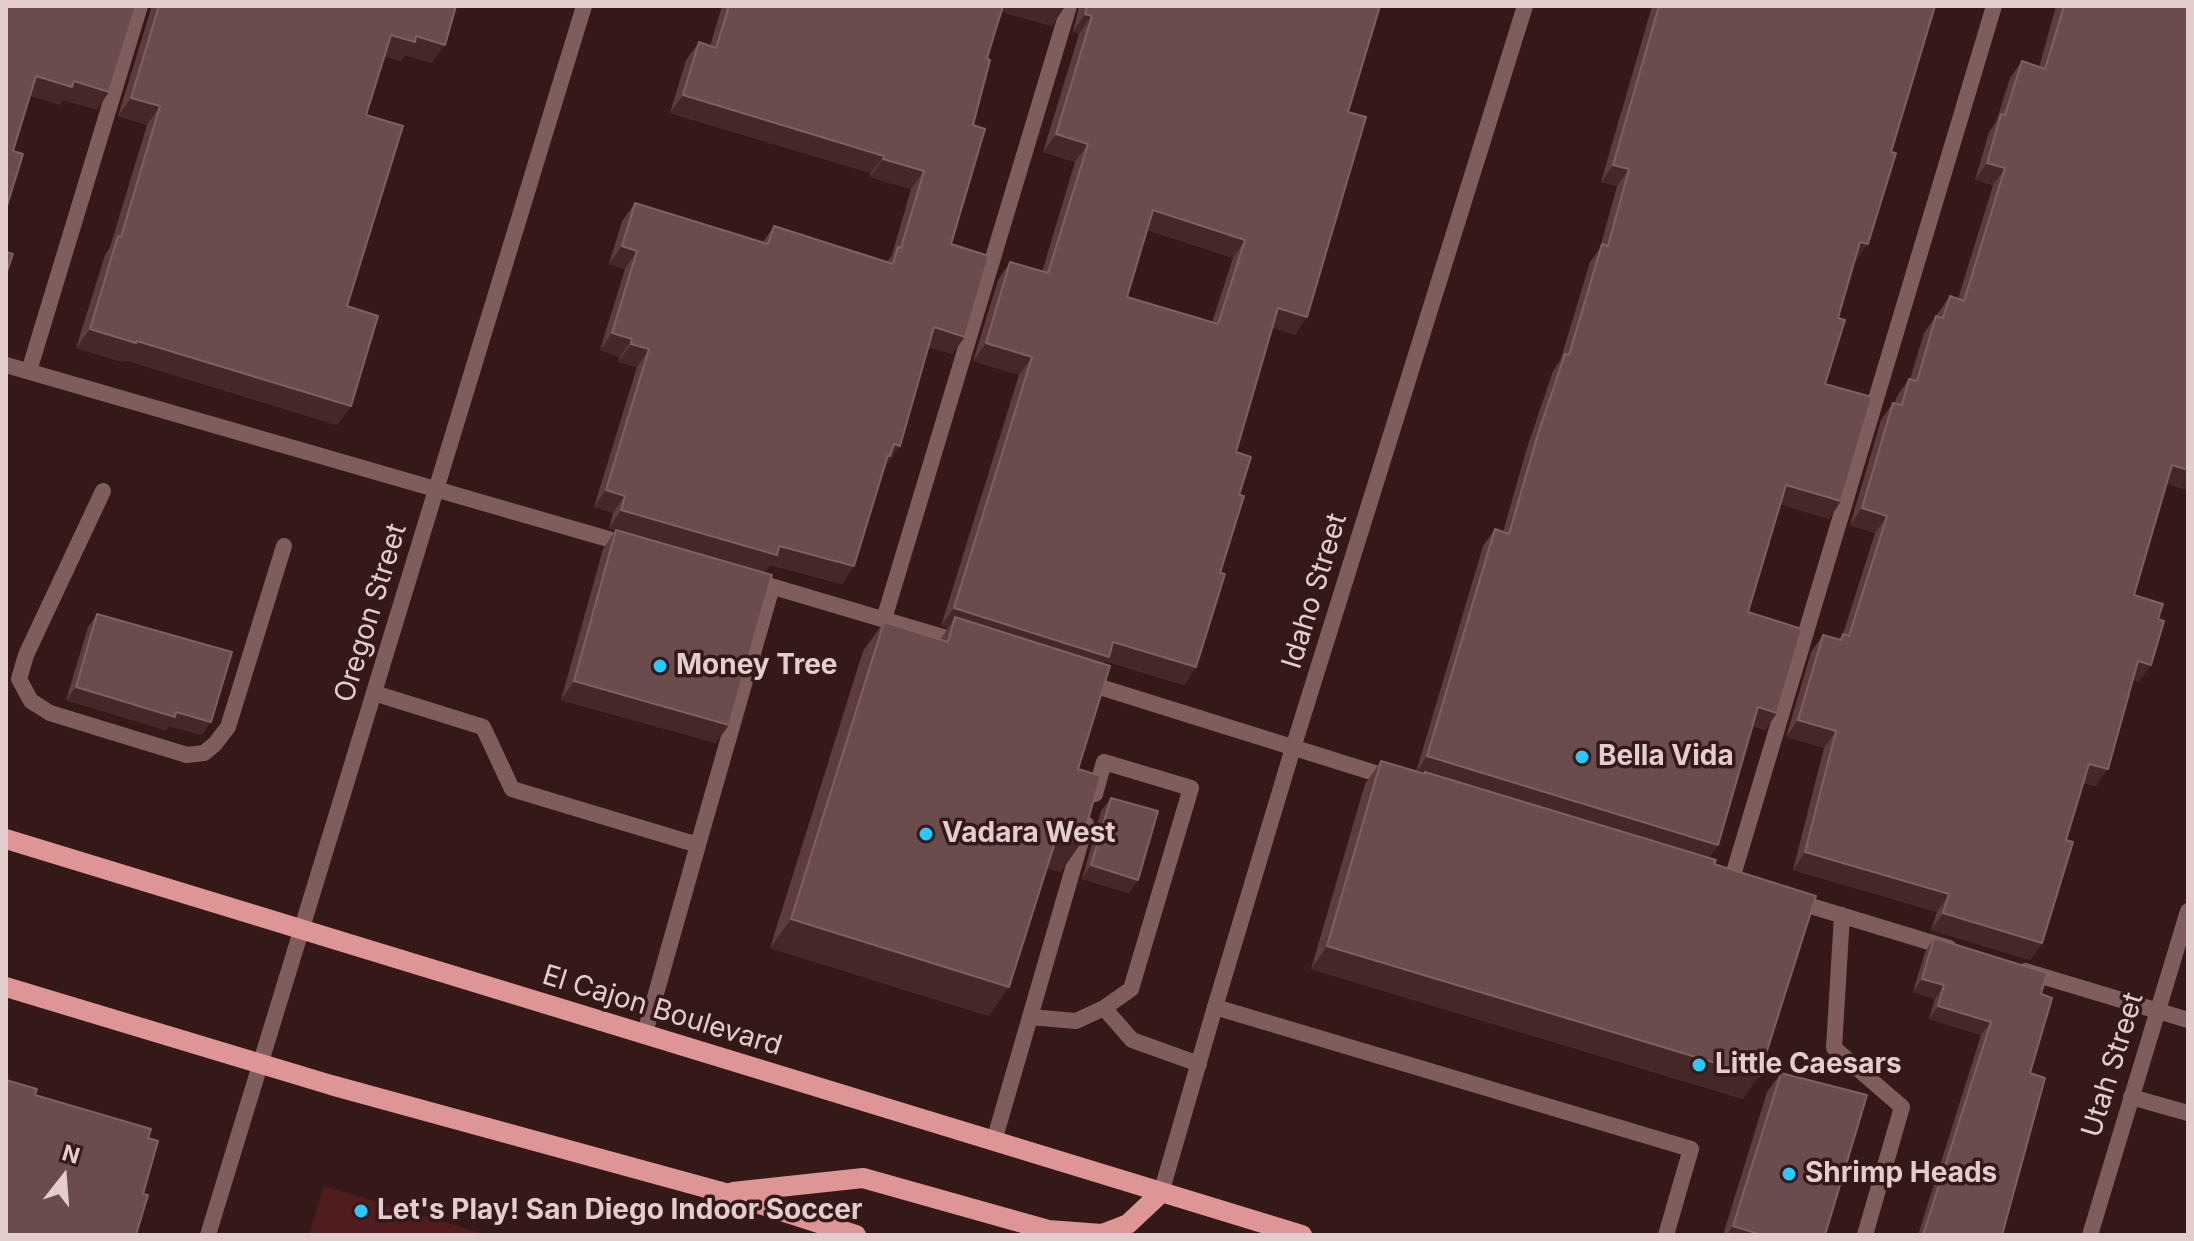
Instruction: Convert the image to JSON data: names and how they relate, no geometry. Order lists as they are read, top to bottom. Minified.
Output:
{"streets":{"main road":["El Cajon Boulevard"],"street":["Idaho Street","Oregon Street","Utah Street"]},"crossings":[["Idaho Street","El Cajon Boulevard"],["Oregon Street","El Cajon Boulevard"]],"places":["Money Tree","Bella Vida","Vadara West","Little Caesars","Shrimp Heads","Let's Play! San Diego Indoor Soccer"],"north":"top"}
